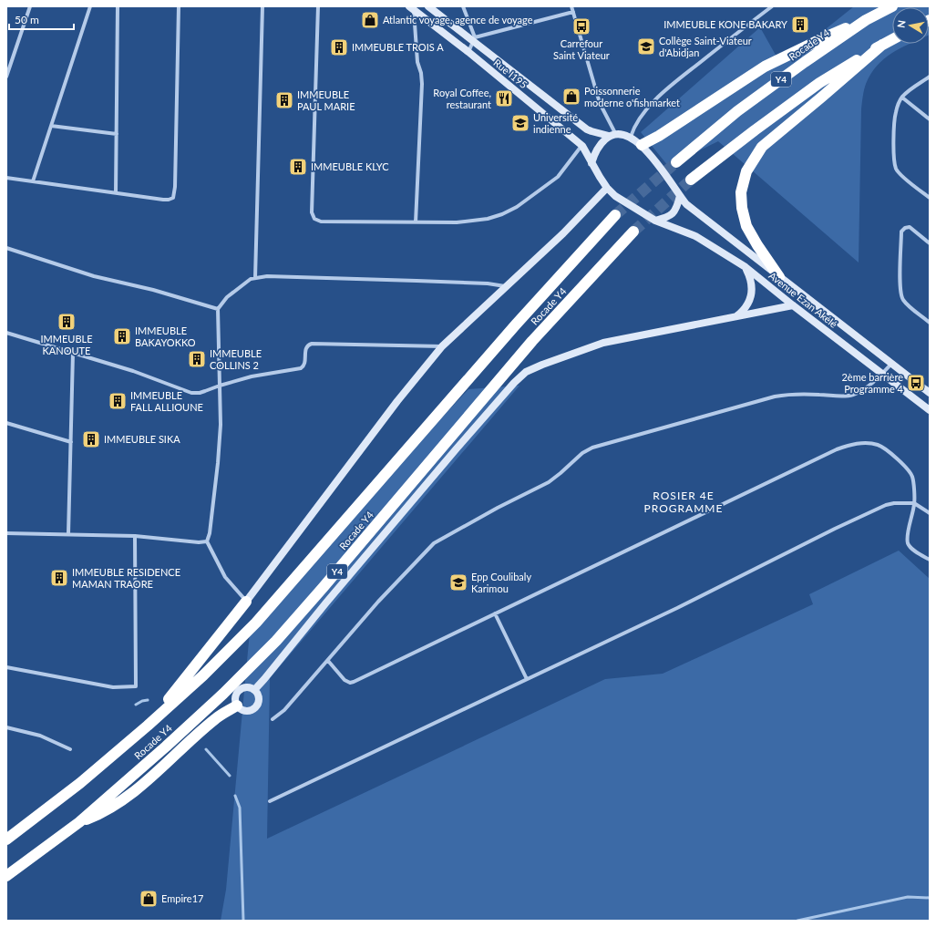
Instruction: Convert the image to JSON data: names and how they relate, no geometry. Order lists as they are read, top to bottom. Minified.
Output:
{"streets":{"highway":["Rocade Y4","Y4"],"main road":["Rue I195","Avenue Ezan Akélé"]},"crossings":[["Rue I195","Avenue Ezan Akélé"]],"districts":["ROSIER 4E PROGRAMME"],"places":{"shop":["Atlantic voyage, agence de voyage","Poissonnerie moderne o'fishmarket","Empire17"],"building":["IMMEUBLE KONE BAKARY","IMMEUBLE TROIS A","IMMEUBLE PAUL MARIE","IMMEUBLE KLYC","IMMEUBLE KANOUTE","IMMEUBLE BAKAYOKKO","IMMEUBLE COLLINS 2","IMMEUBLE FALL ALLIOUNE","IMMEUBLE SIKA","IMMEUBLE RESIDENCE MAMAN TRAORE"],"bus stop":["Carrefour Saint Viateur","2ème barrière Programme 4"],"school or university":["Collège Saint-Viateur d'Abidjan","Université indienne","Epp Coulibaly Karimou"],"restaurant":["Royal Coffee, restaurant"]},"scale_bar":"50 m","north":"left"}
